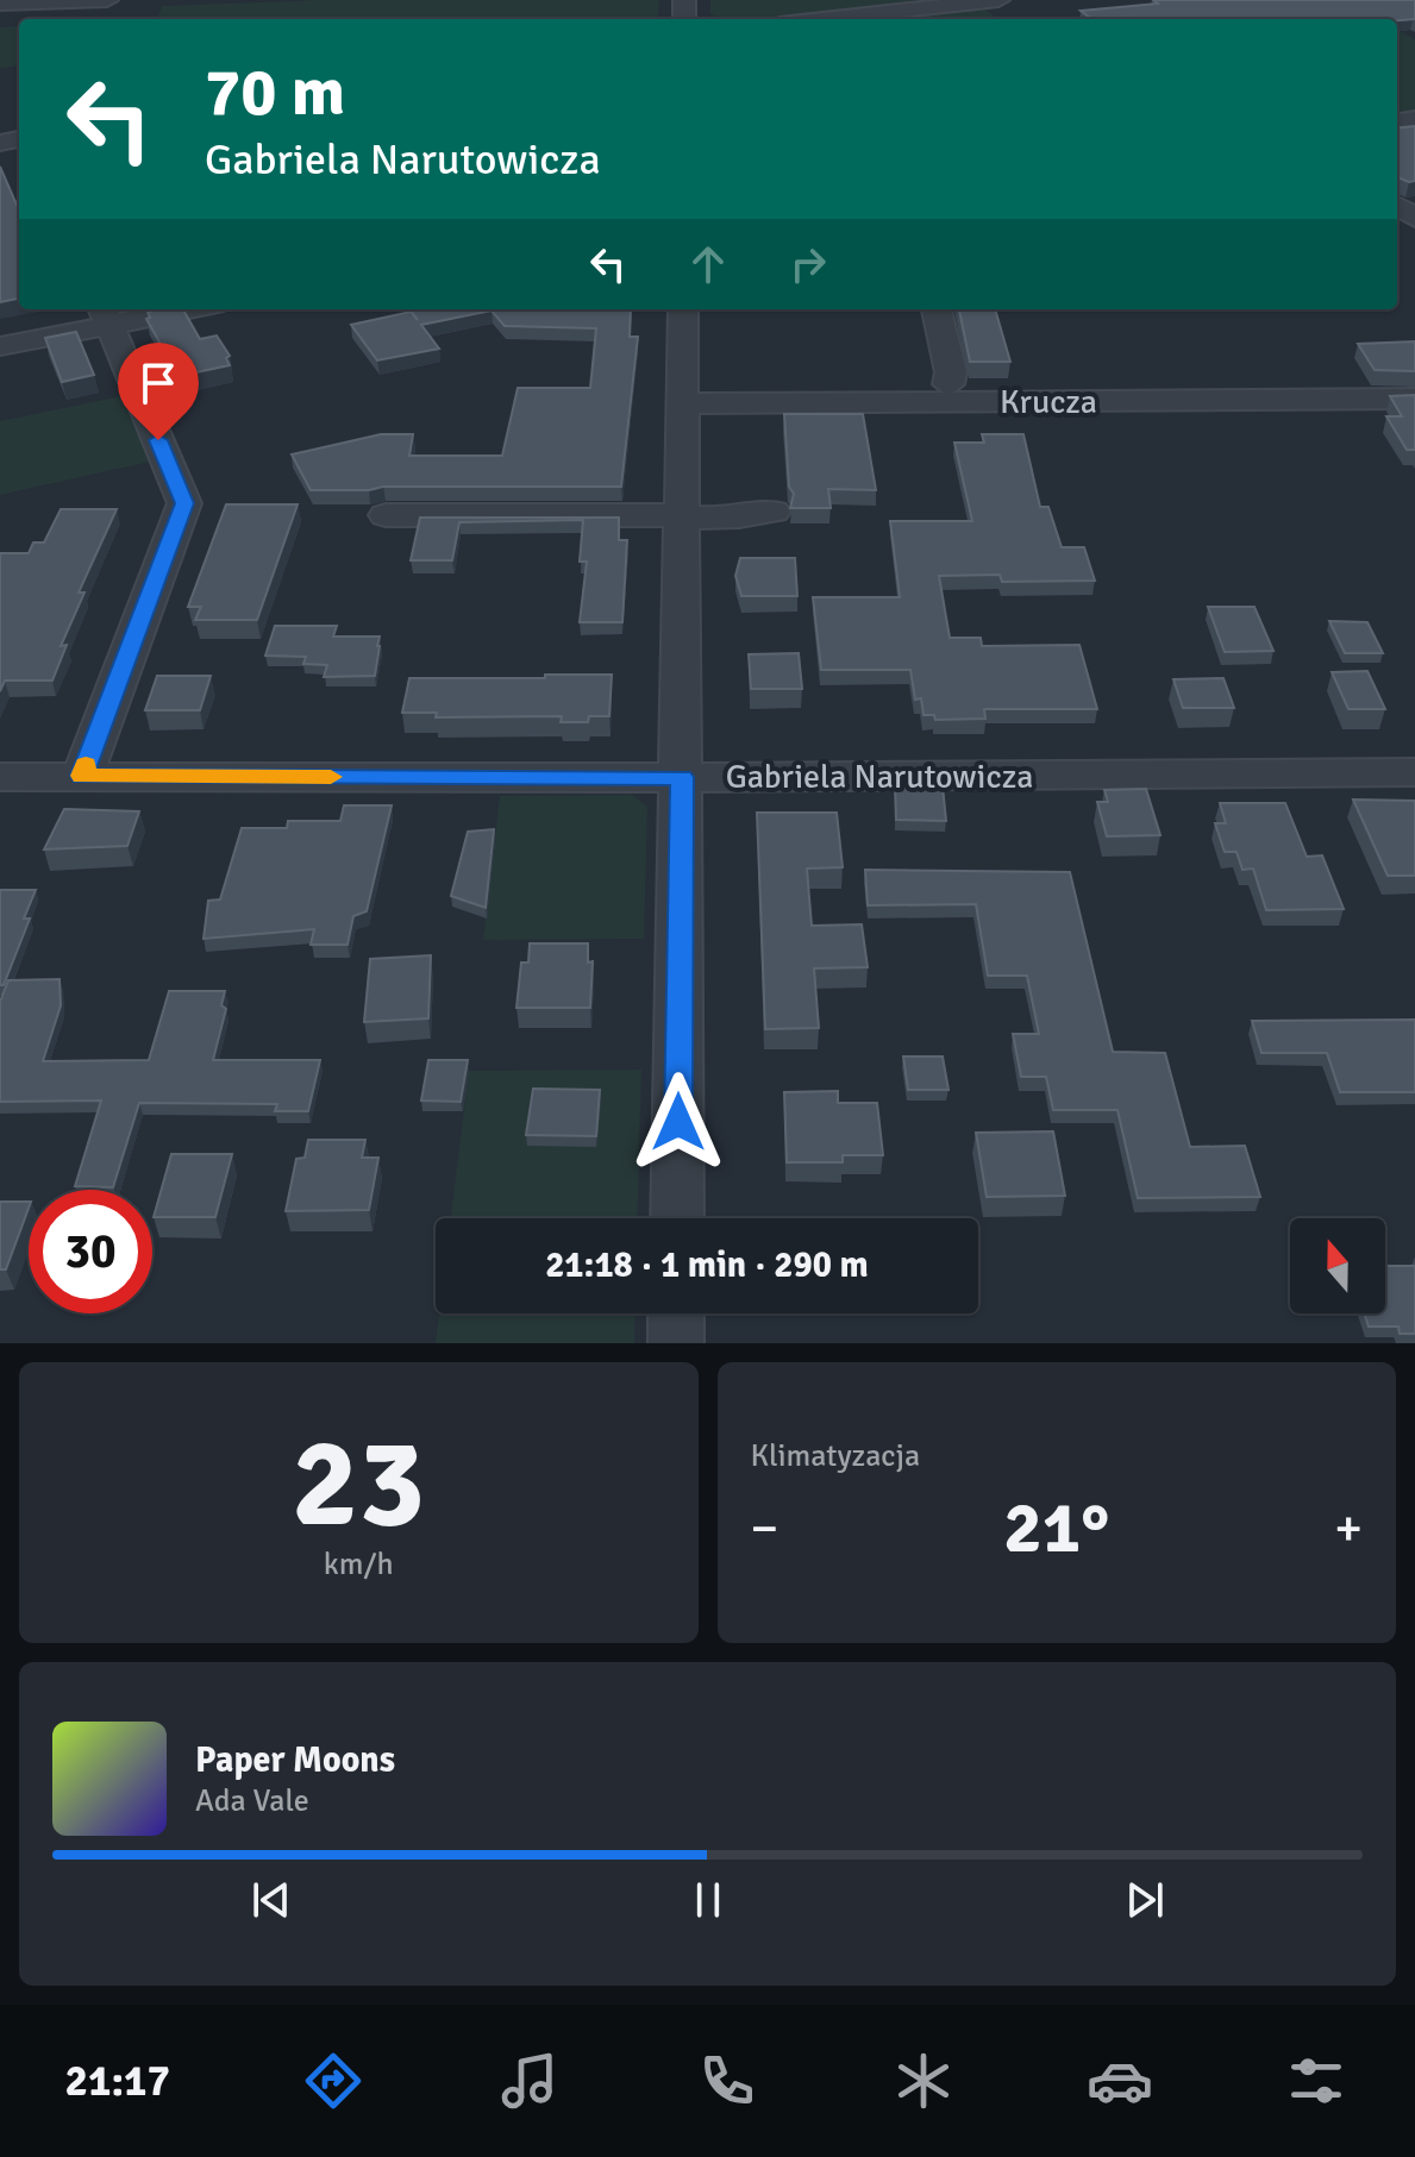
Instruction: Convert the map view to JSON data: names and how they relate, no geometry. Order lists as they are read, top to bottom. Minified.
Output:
{"streets":{"street":["Krucza","Gabriela Narutowicza"]},"north":"top","page":{"turn":["70 m","Gabriela Narutowicza"],"limit":"30","trip":"21:18 · 1 min · 290 m","tile":[["23","km/h"],"Klimatyzacja"],"heat":["−","21°","+"],"song":["Paper Moons","Ada Vale"],"tabs":"21:17"}}
